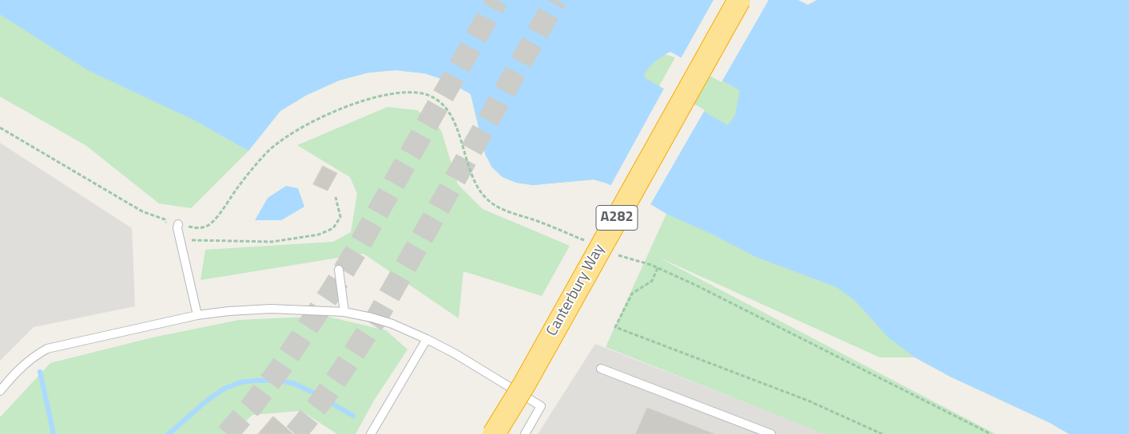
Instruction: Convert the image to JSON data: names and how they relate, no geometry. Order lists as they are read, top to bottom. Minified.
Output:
{"streets":{"highway":["A282","Canterbury Way"]}}
